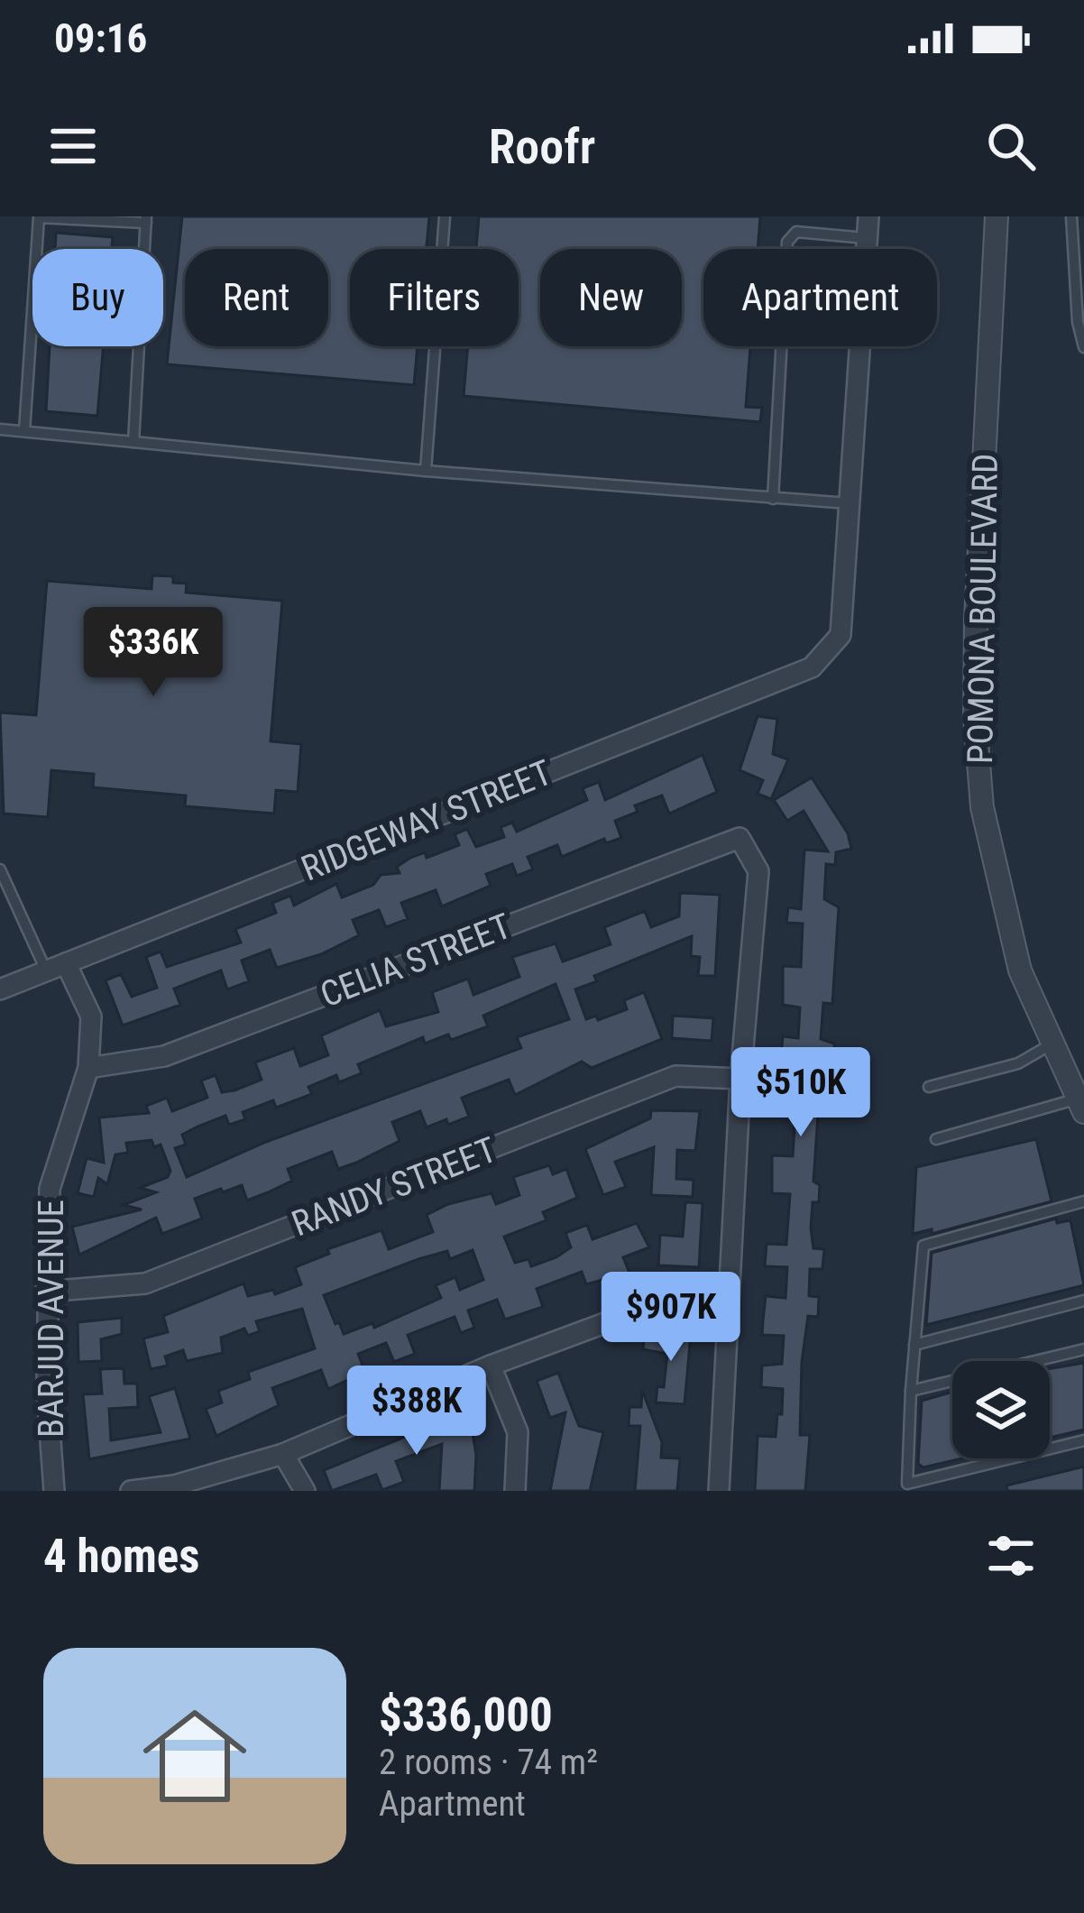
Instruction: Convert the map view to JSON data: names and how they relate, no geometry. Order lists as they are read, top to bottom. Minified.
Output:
{"streets":{"street":["POMONA BOULEVARD","RIDGEWAY STREET","CELIA STREET","RANDY STREET","BARJUD AVENUE"]},"crossings":[["RIDGEWAY STREET","BARJUD AVENUE"],["CELIA STREET","RANDY STREET"],["CELIA STREET","BARJUD AVENUE"],["RANDY STREET","BARJUD AVENUE"]],"page":{"status":"09:16","header":"Roofr","chip":["Buy","Rent","Filters","New","Apartment"],"price":["$336K","$510K","$907K","$388K"],"heading":"4 homes","list":[{"name":"$336,000","note":"2 rooms · 74 m² · Apartment"}]}}
